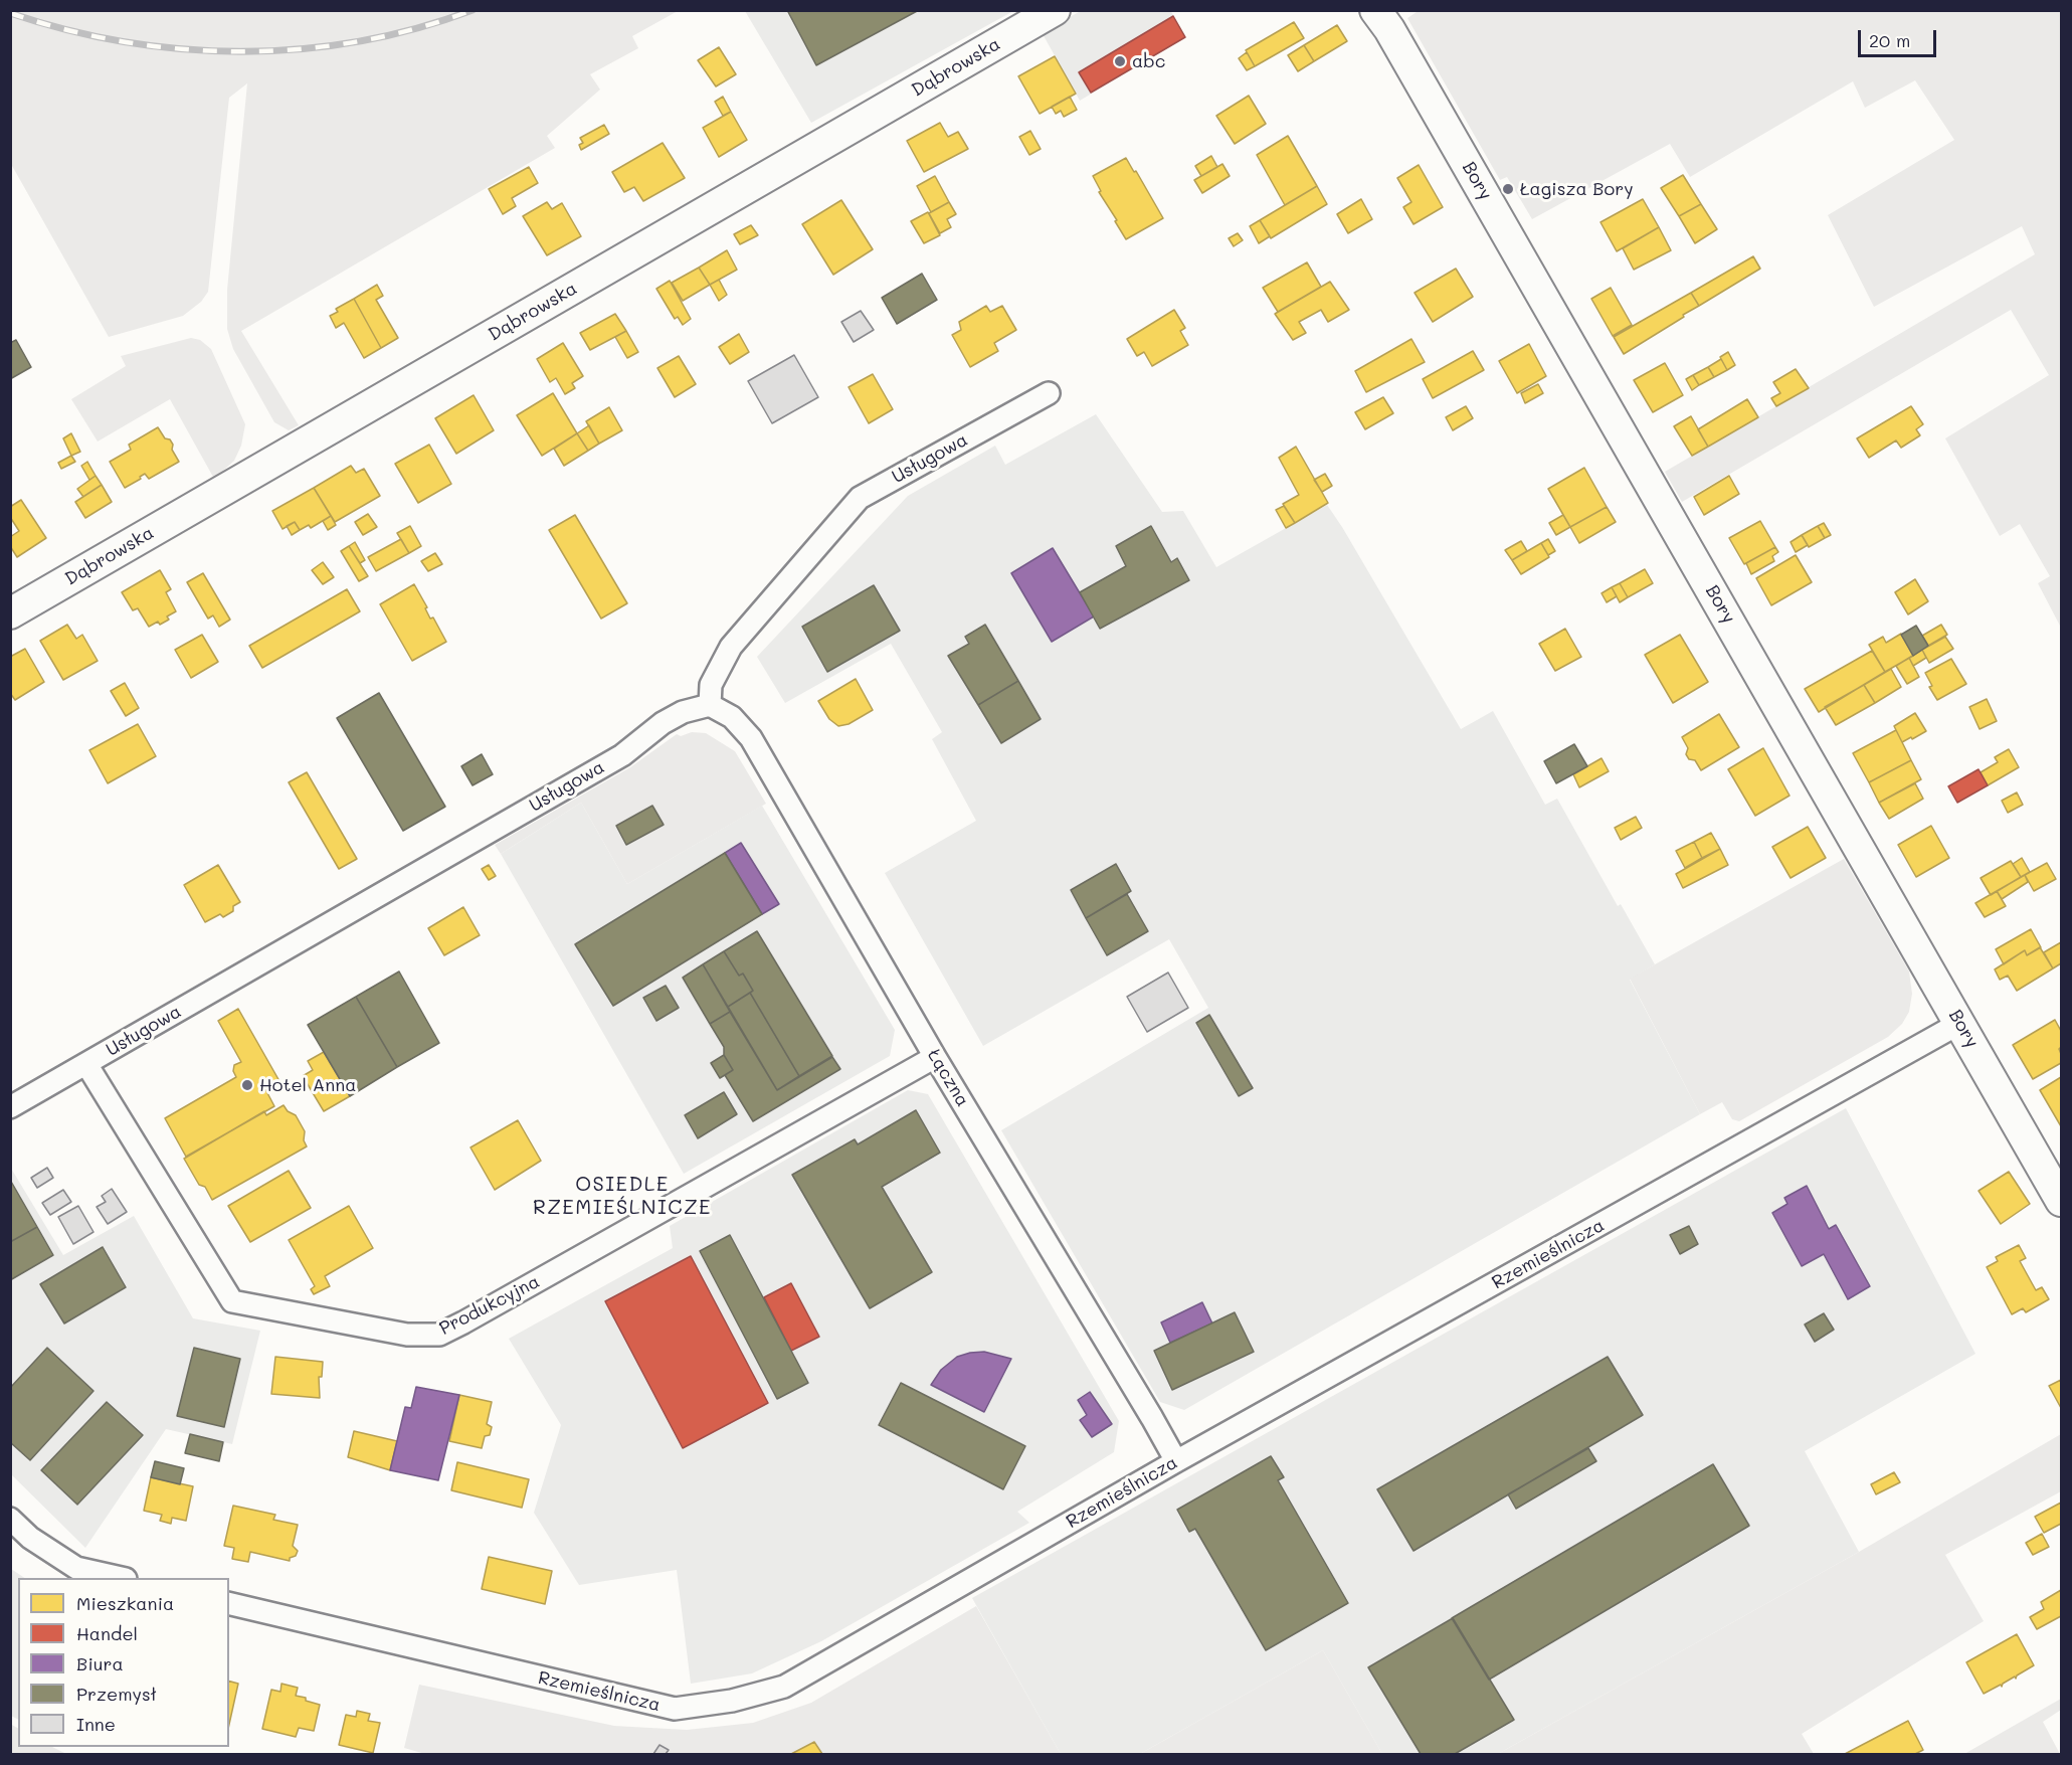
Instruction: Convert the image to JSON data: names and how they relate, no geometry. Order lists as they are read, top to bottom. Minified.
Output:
{"streets":{"street":["Dąbrowska","Bory","Usługowa","Łączna","Rzemieślnicza","Produkcyjna"]},"crossings":[["Bory","Rzemieślnicza"],["Usługowa","Łączna"],["Usługowa","Produkcyjna"],["Łączna","Rzemieślnicza"],["Łączna","Produkcyjna"]],"districts":["OSIEDLE RZEMIEŚLNICZE"],"places":["abc","Łagisza Bory","Hotel Anna"],"legend":["Mieszkania","Handel","Biura","Przemysł","Inne"],"scale_bar":"20 m"}
